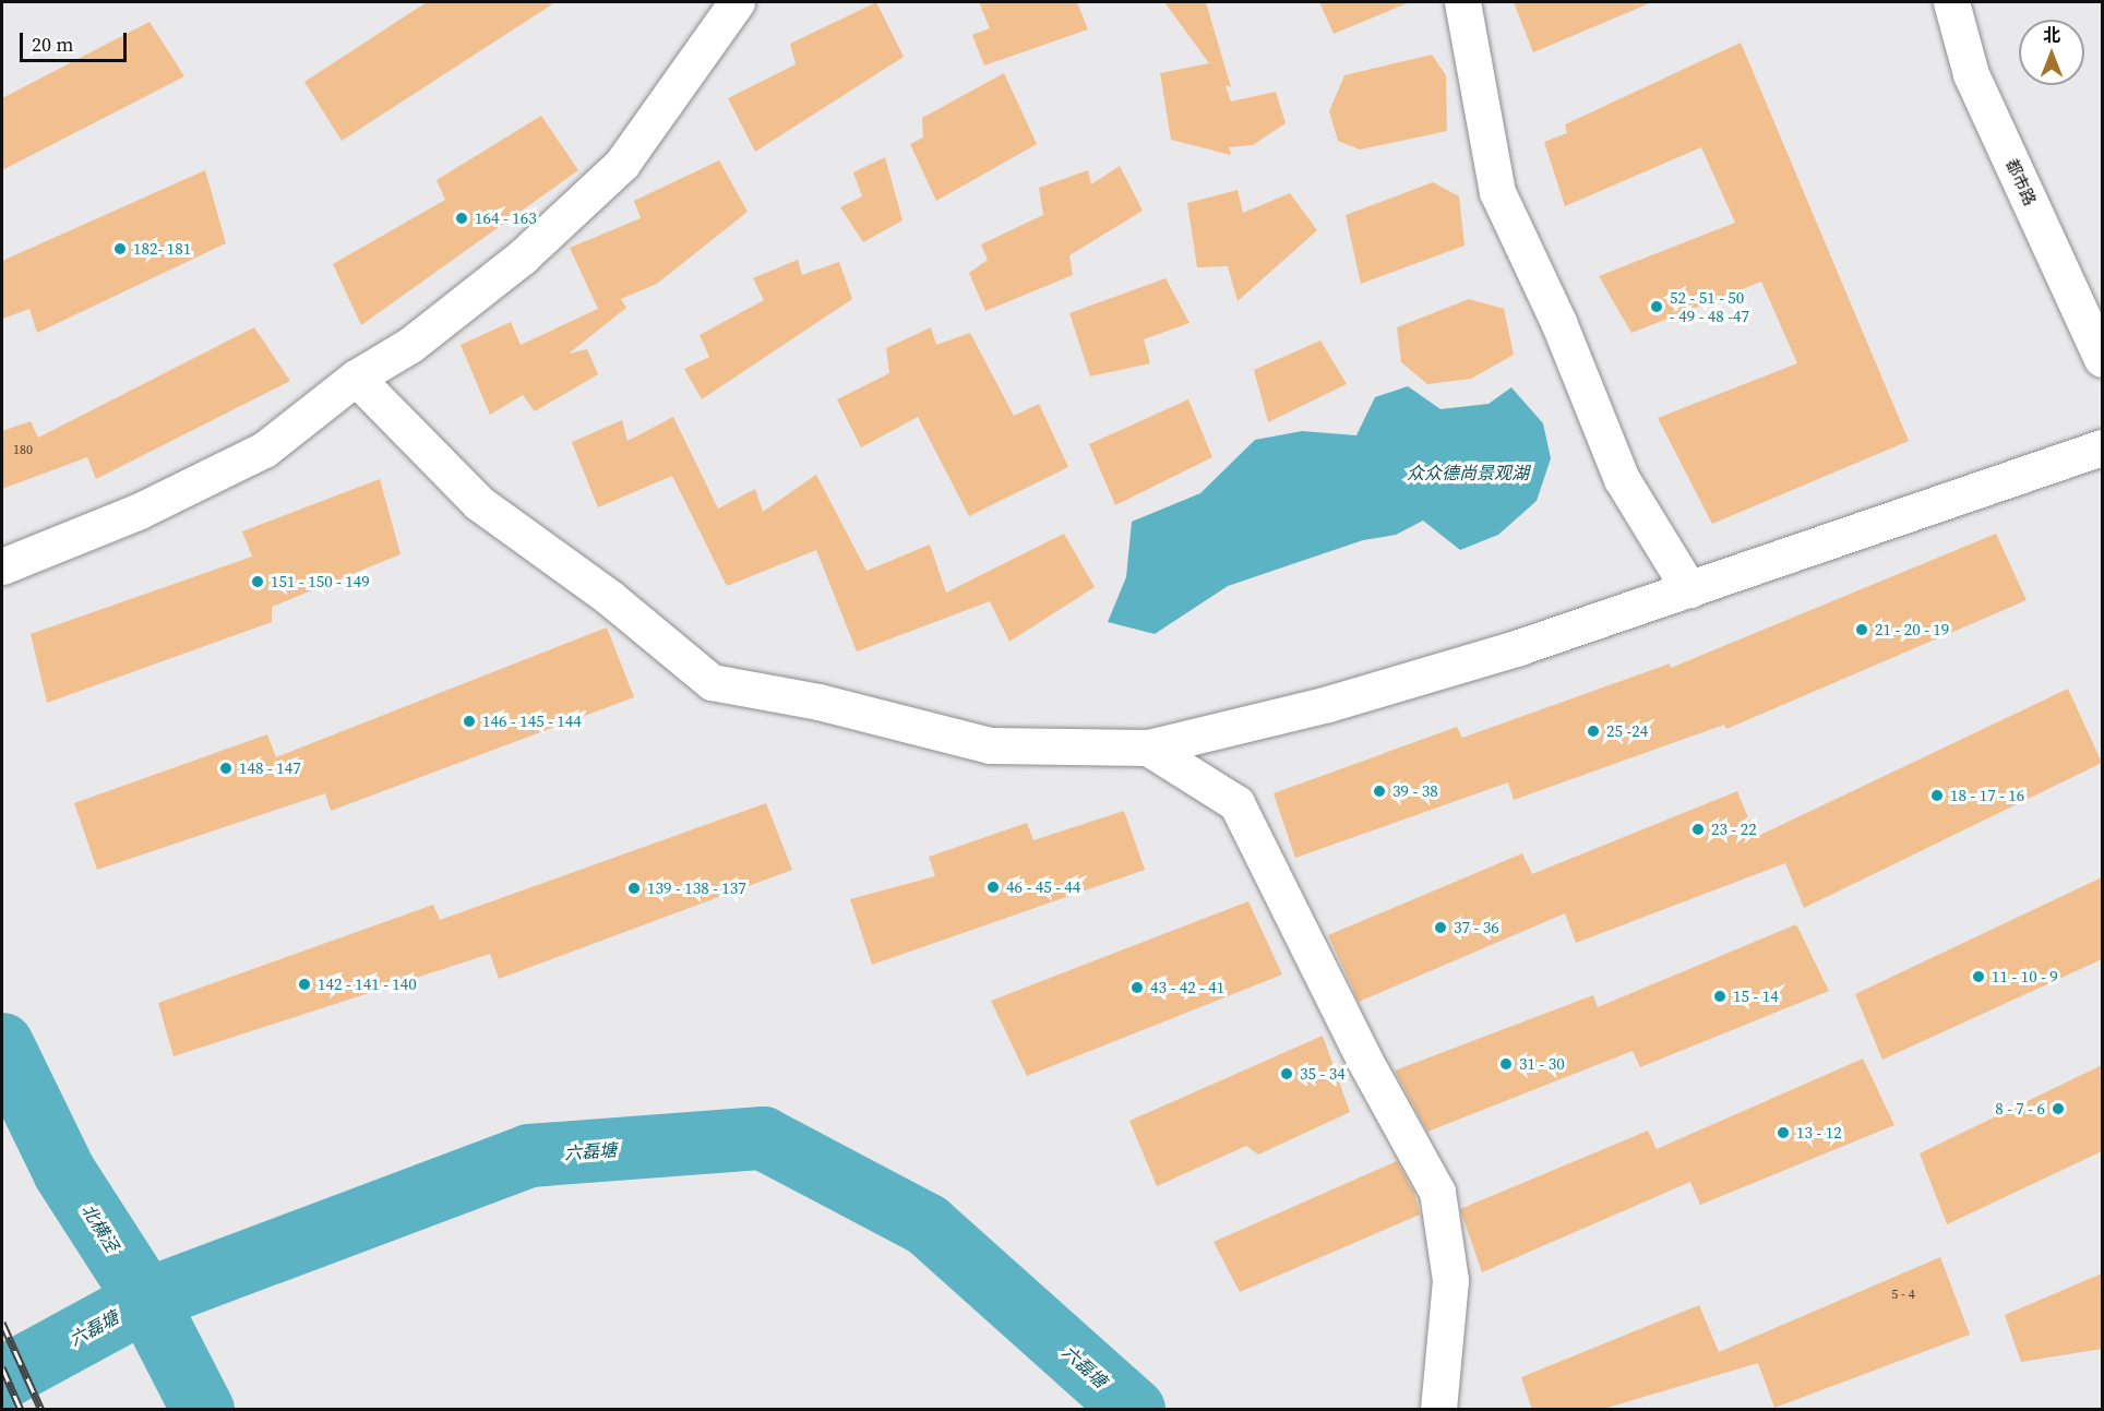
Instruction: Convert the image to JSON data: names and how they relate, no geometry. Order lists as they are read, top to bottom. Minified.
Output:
{"streets":{"street":["都市路"]},"water":["众众德尚景观湖","六磊塘","北横泾"],"places":["164 - 163","182- 181","52 - 51 - 50 - 49 - 48 -47","151 - 150 - 149","21 - 20 - 19","146 - 145 - 144","25 -24","148 - 147","39 - 38","18 - 17 - 16","23 - 22","46 - 45 - 44","139 - 138 - 137","37 - 36","11 - 10 - 9","142 - 141 - 140","43 - 42 - 41","15 - 14","31 - 30","35 - 34","8 - 7 - 6","13 - 12"],"house_numbers":["180","5 - 4"],"scale_bar":"20 m","north":"top"}
